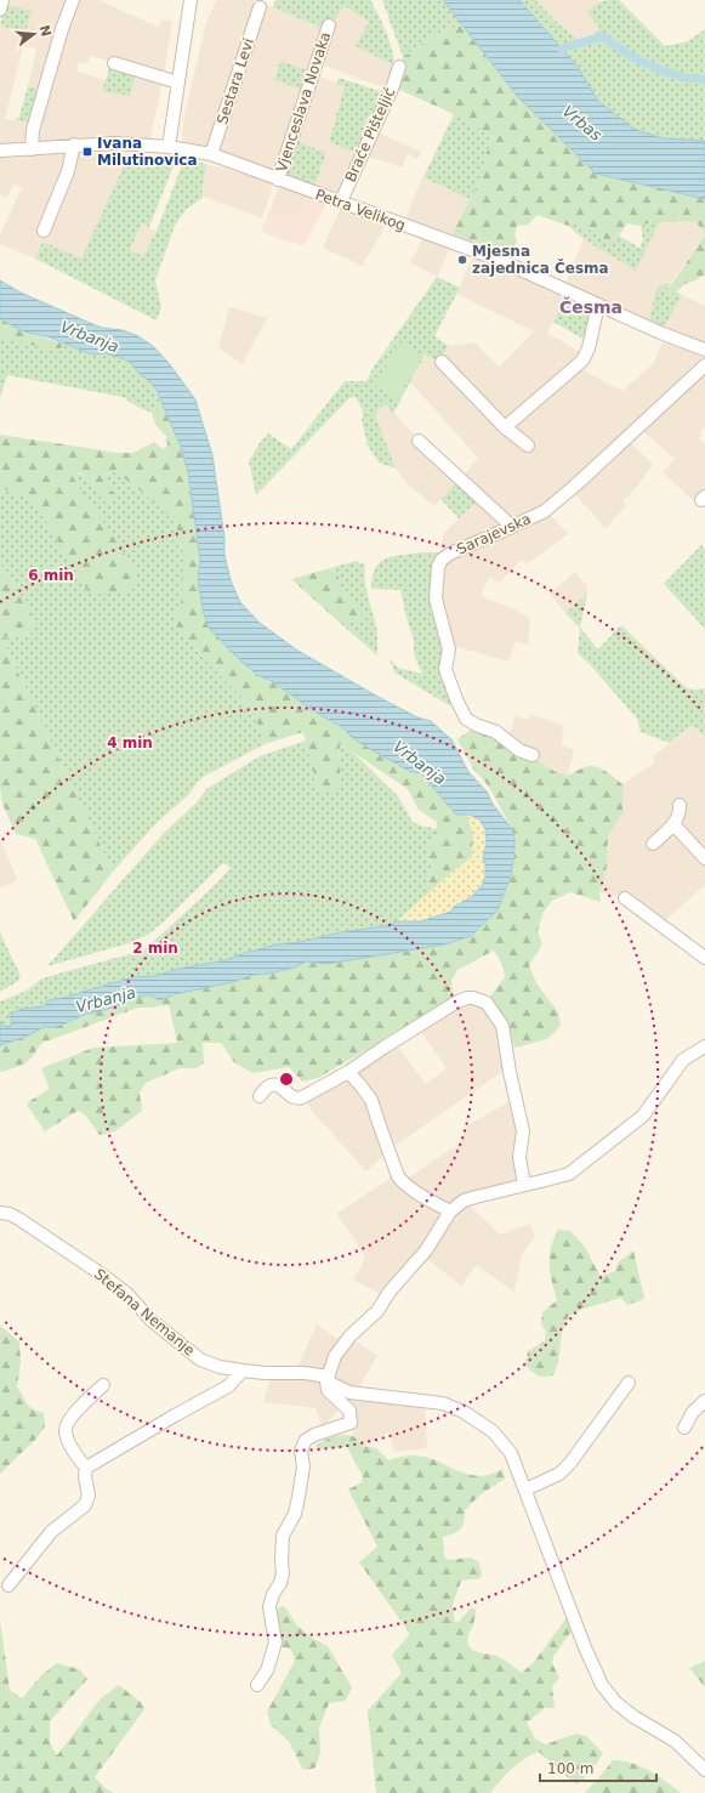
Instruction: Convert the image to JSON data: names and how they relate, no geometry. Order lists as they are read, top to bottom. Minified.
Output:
{"streets":{"street":["Sestara Levi","Vjenceslava Novaka","Braće Pišteljić","Petra Velikog","Sarajevska","Stefana Nemanje"]},"crossings":[["Sestara Levi","Petra Velikog"],["Vjenceslava Novaka","Petra Velikog"],["Braće Pišteljić","Petra Velikog"]],"districts":["Česma"],"water":["Vrbas","Vrbanja"],"places":{"transit":["Ivana Milutinovica"],"other":["Mjesna zajednica Česma"]},"scale_bar":"100 m","north":"right","rings":["6 min","4 min","2 min"]}
